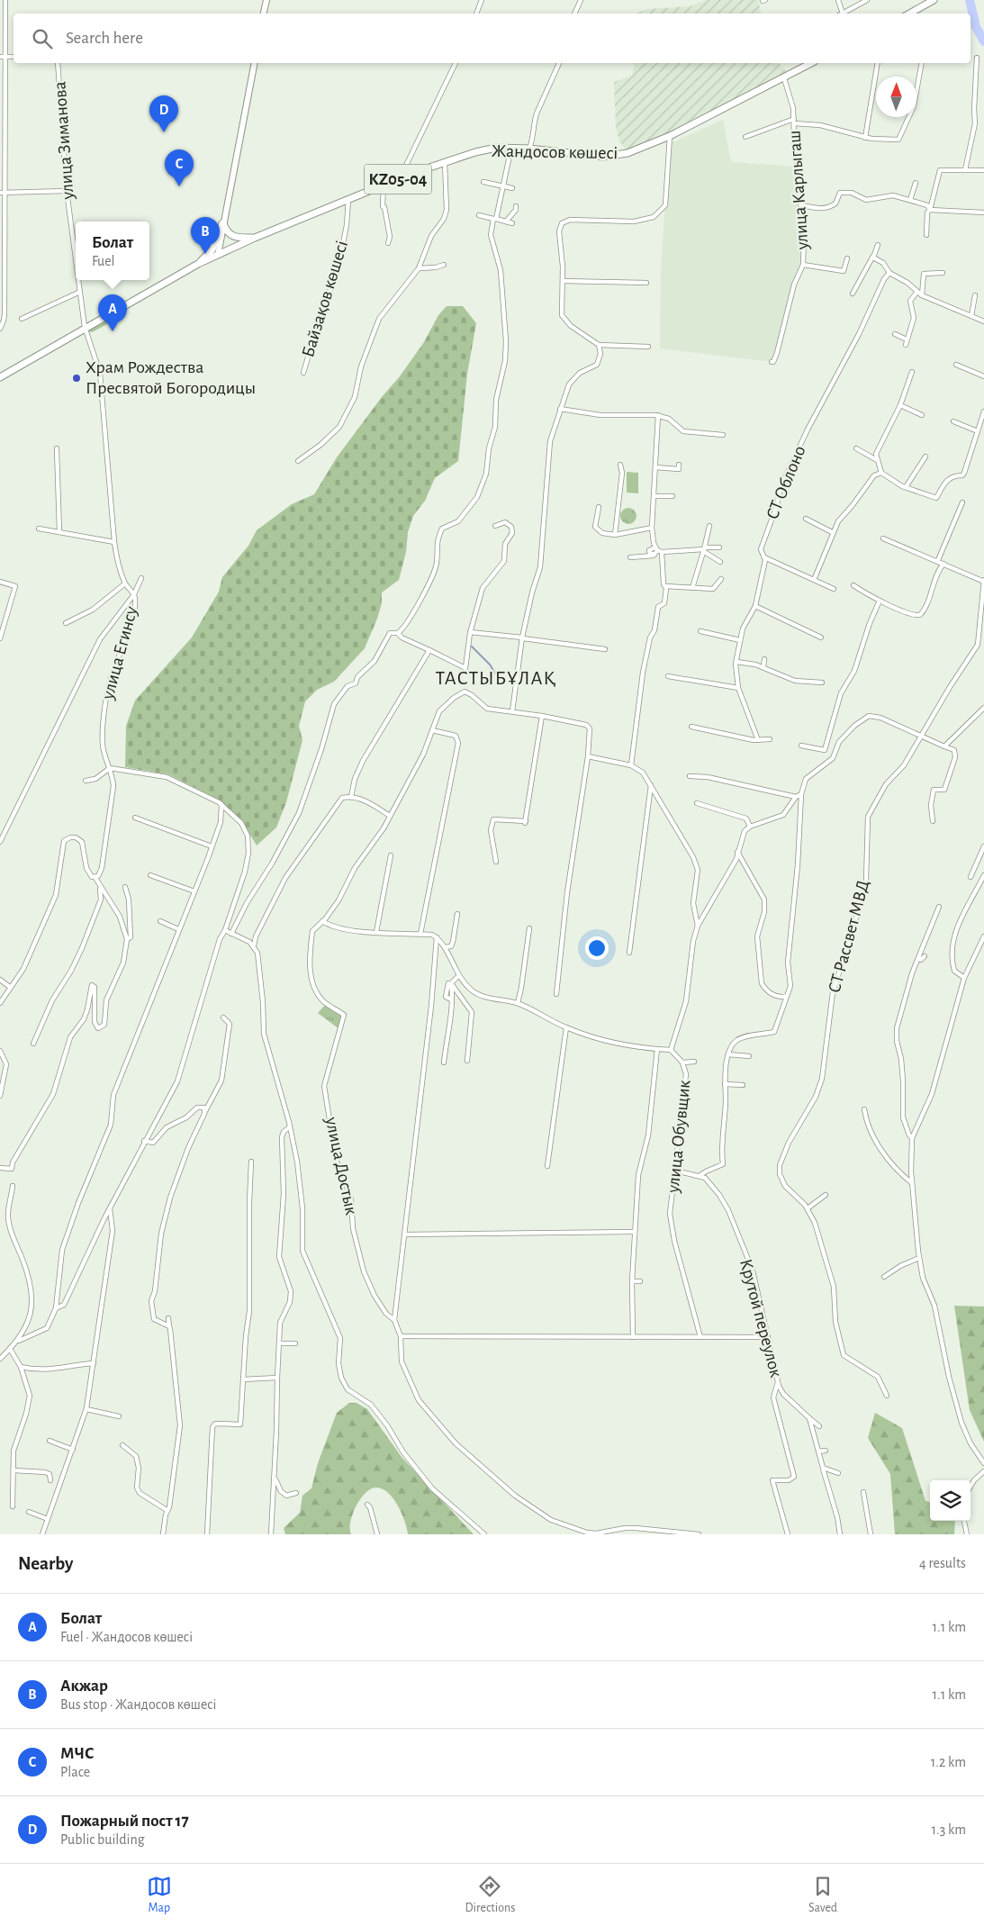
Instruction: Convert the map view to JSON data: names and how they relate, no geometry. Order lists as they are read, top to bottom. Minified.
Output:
{"streets":{"main road":["Жандосов көшесі","KZ05-04"],"street":["улица Зиманова","улица Карлыгаш","Байзақов көшесі","СТ Облоно","улица Егинсу","СТ Рассвет МВД","улица Обувщик","улица Достык","Крутой переулок"]},"crossings":[["улица Зиманова","Жандосов көшесі"],["улица Зиманова","улица Егинсу"],["Жандосов көшесі","улица Карлыгаш"],["Жандосов көшесі","Байзақов көшесі"],["Жандосов көшесі","улица Егинсу"]],"districts":["ТАСТЫБҰЛАҚ"],"places":["Храм Рождества Пресвятой Богородицы"],"north":"top","page":{"search":"Search here","pins":["D","C","B","A"],"popup":["Болат","Fuel"],"heading":["Nearby","4 results"],"list":[{"mark":"A","name":"Болат","note":"Fuel · Жандосов көшесі","value":"1.1 km"},{"mark":"B","name":"Акжар","note":"Bus stop · Жандосов көшесі","value":"1.1 km"},{"mark":"C","name":"МЧС","note":"Place","value":"1.2 km"},{"mark":"D","name":"Пожарный пост 17","note":"Public building","value":"1.3 km"}],"nav":["Map","Directions","Saved"]}}
